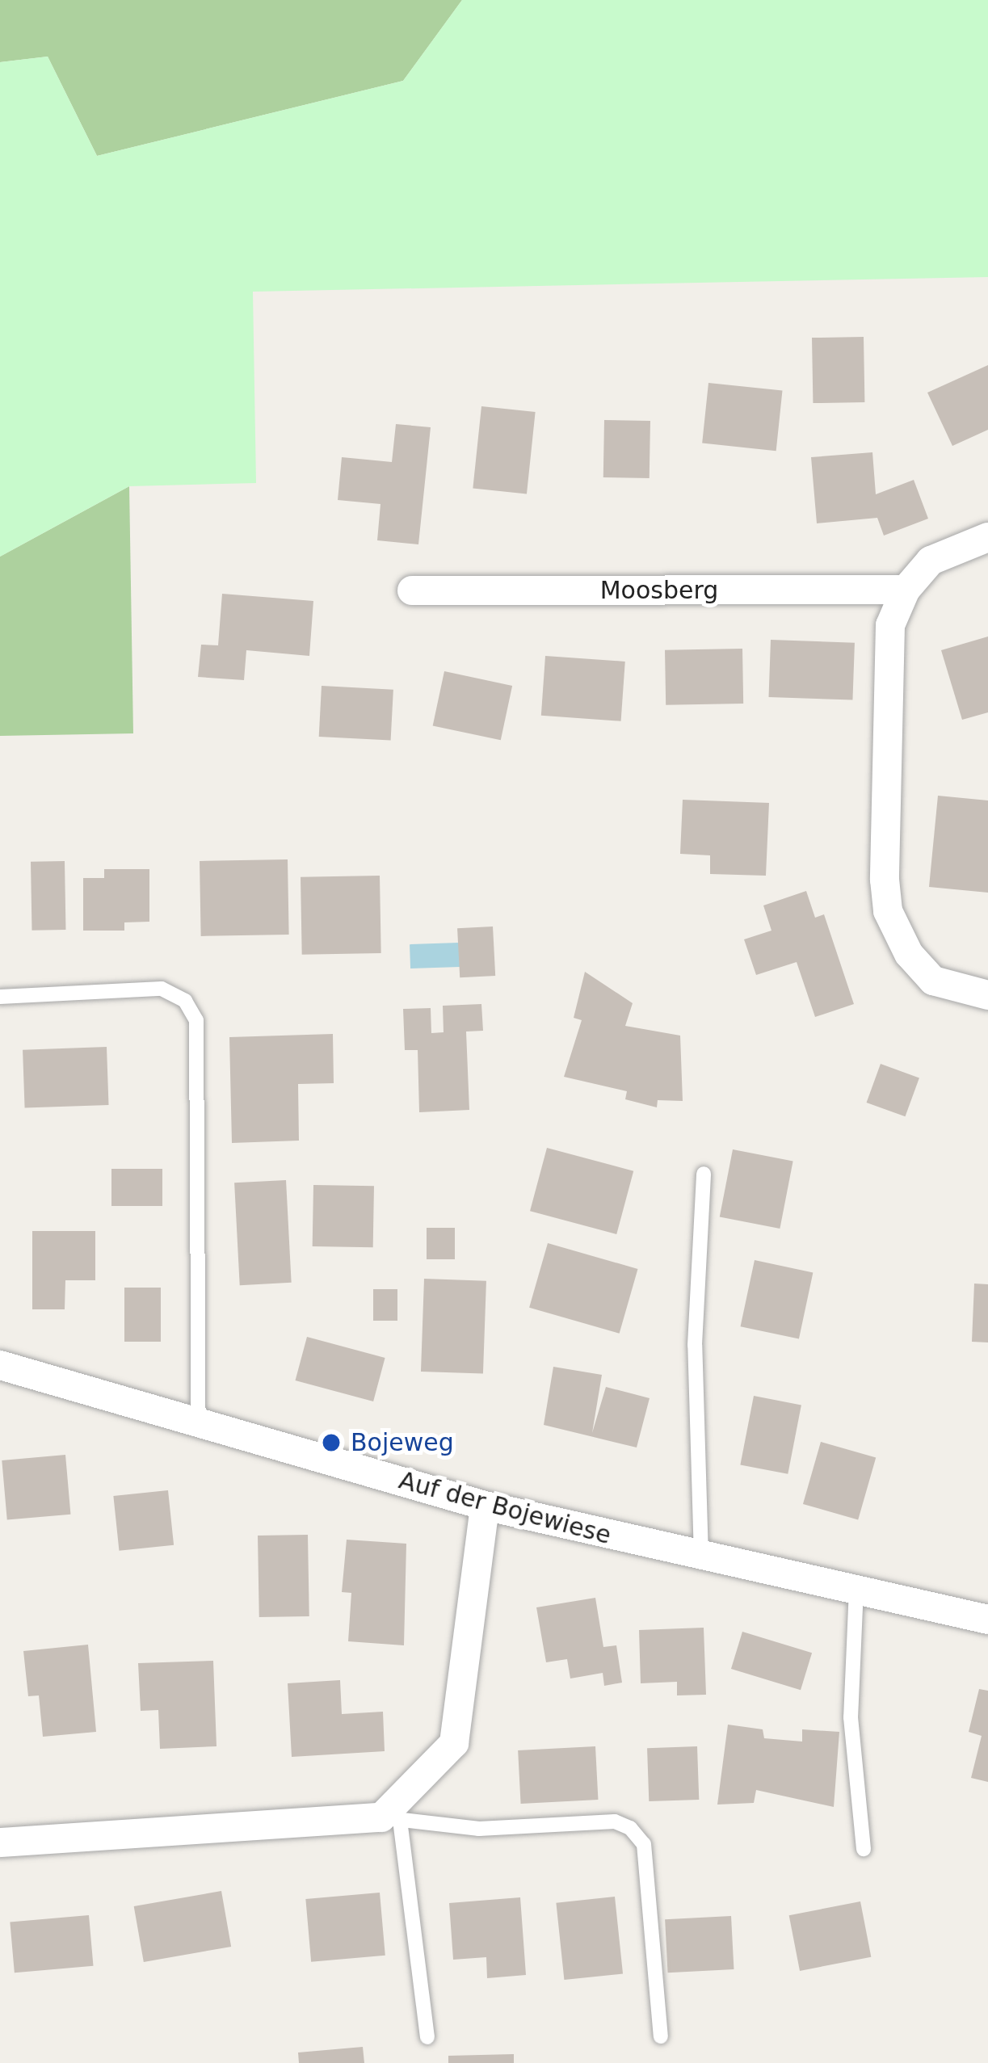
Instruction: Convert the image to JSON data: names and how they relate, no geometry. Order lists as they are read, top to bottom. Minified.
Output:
{"streets":{"street":["Moosberg","Auf der Bojewiese"]},"places":["Bojeweg"]}
